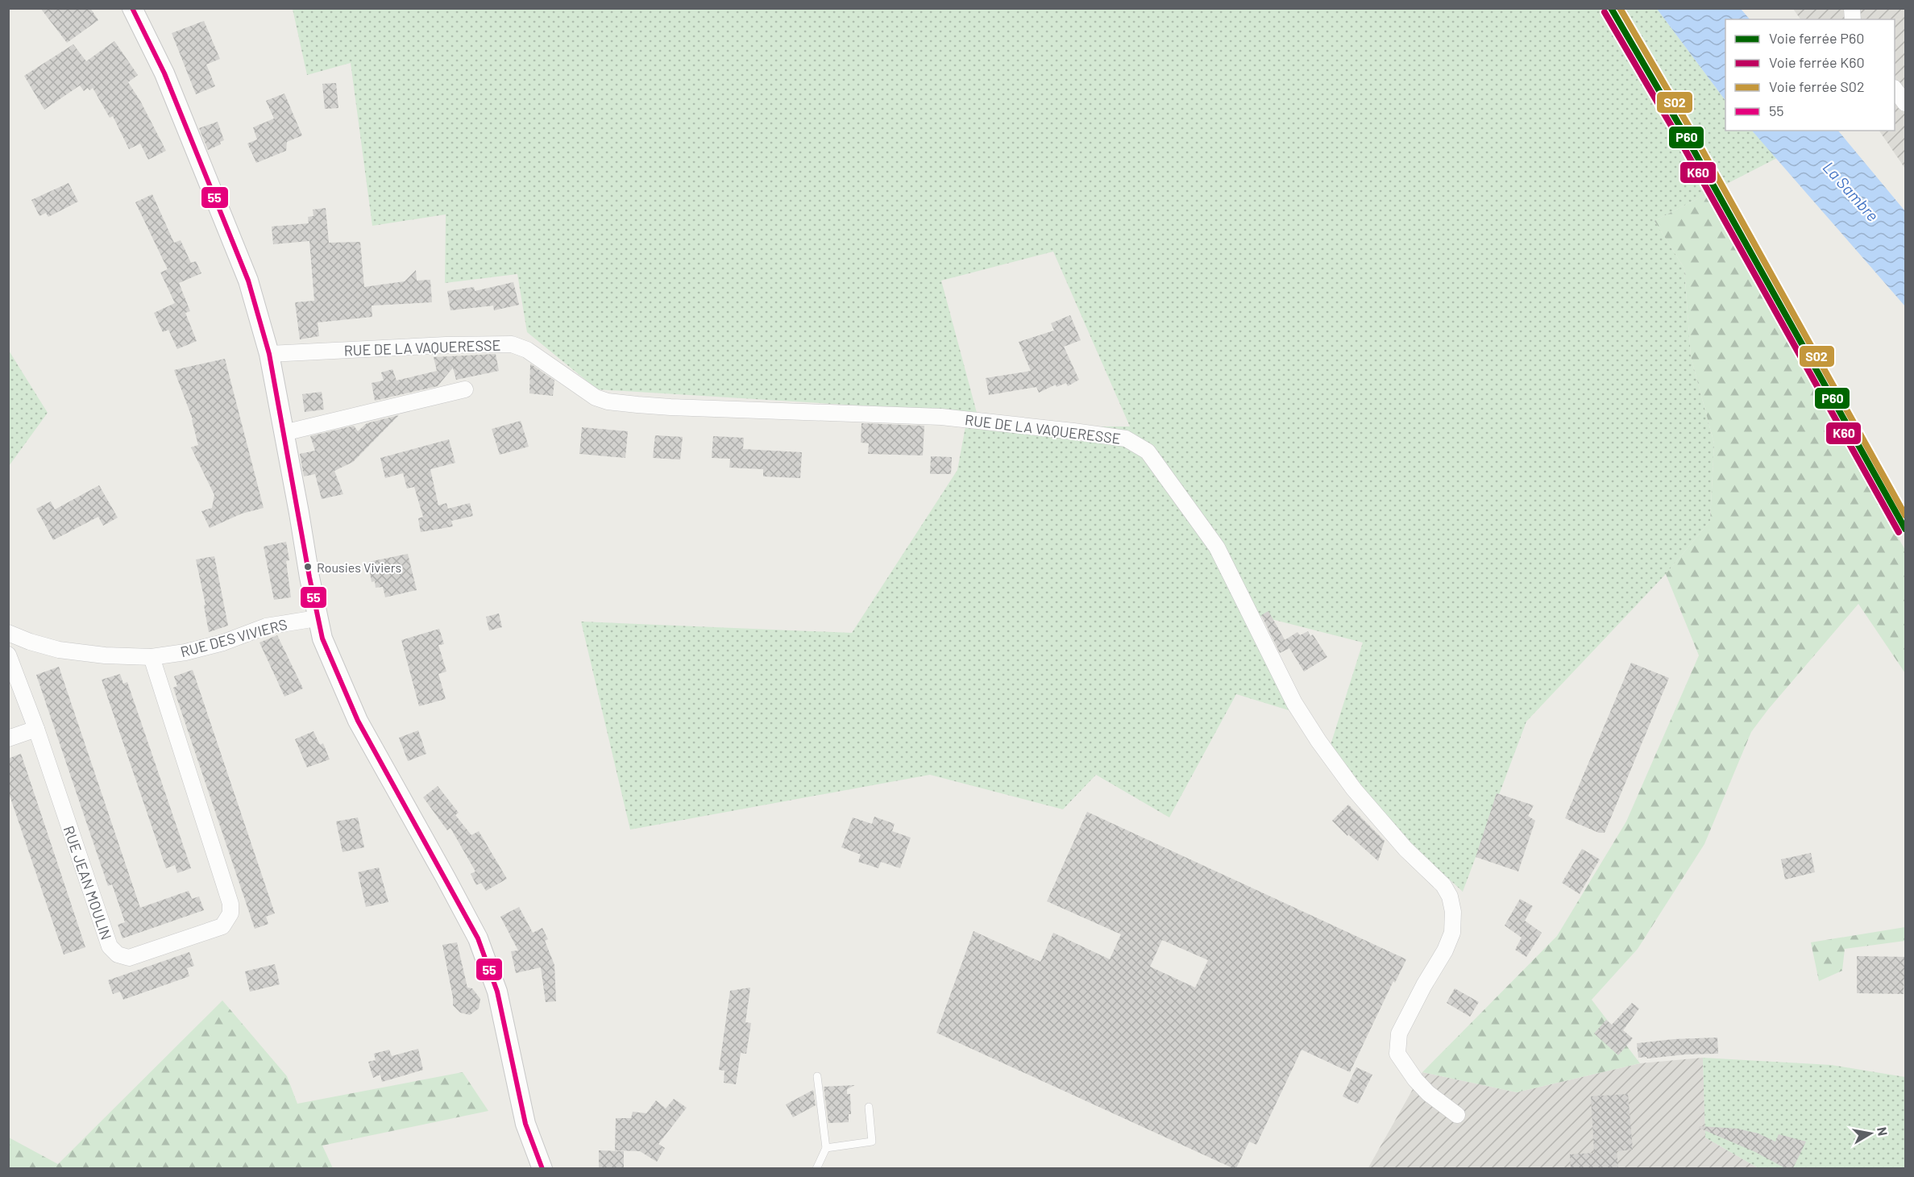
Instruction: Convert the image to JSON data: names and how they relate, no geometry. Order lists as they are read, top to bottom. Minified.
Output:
{"streets":{"street":["RUE DE LA VAQUERESSE","RUE DES VIVIERS","RUE JEAN MOULIN"]},"crossings":[["RUE DES VIVIERS","RUE JEAN MOULIN"]],"water":["La Sambre"],"places":["Rousies Viviers"],"lines":["rail line P60","rail line S02","transit line 55","rail line K60"],"legend":["Voie ferrée P60","Voie ferrée K60","Voie ferrée S02","55"],"north":"right"}
